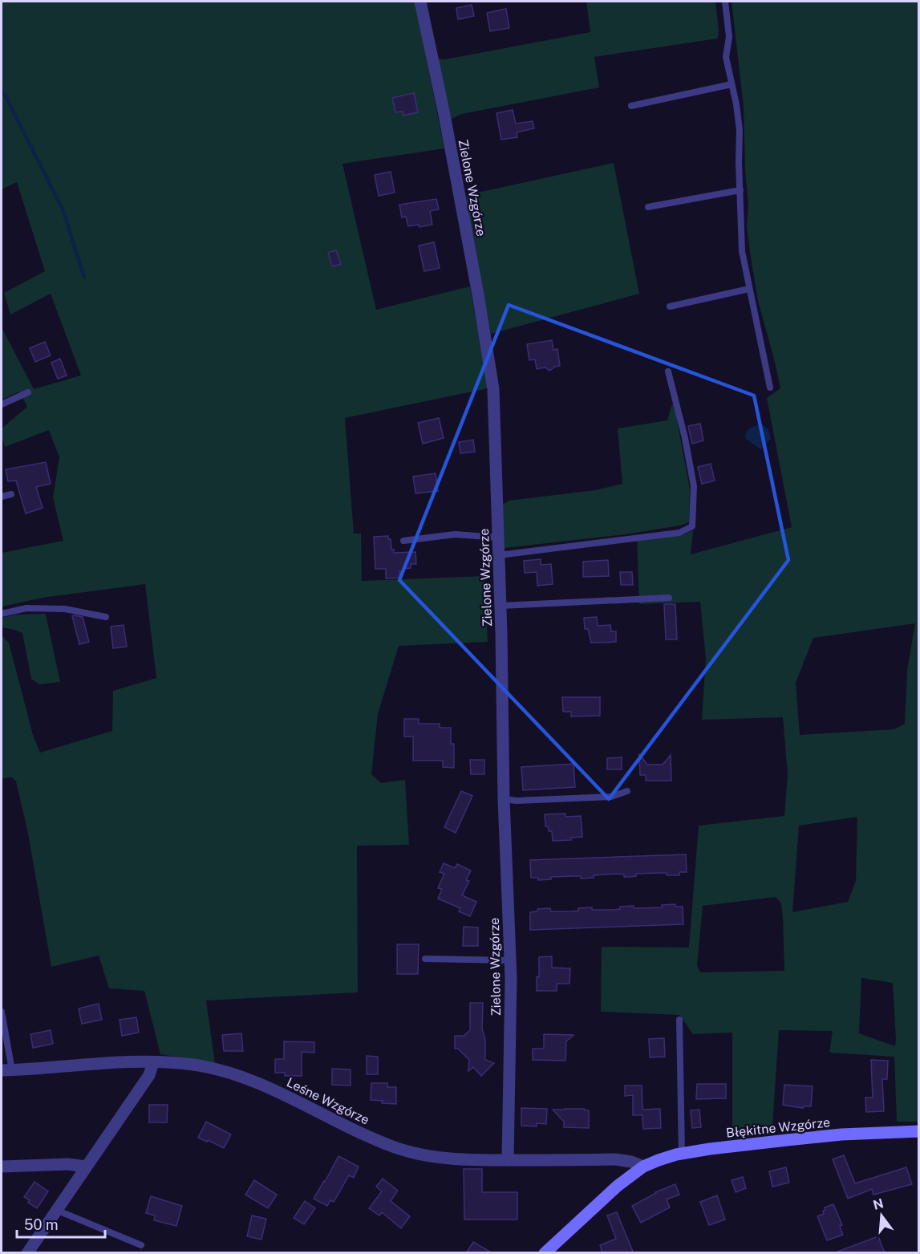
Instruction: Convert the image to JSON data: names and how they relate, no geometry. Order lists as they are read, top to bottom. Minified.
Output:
{"streets":{"street":["Zielone Wzgórze","Leśne Wzgórze","Błękitne Wzgórze"]},"crossings":[["Zielone Wzgórze","Leśne Wzgórze"],["Leśne Wzgórze","Błękitne Wzgórze"]],"scale_bar":"50 m","north":"top"}
